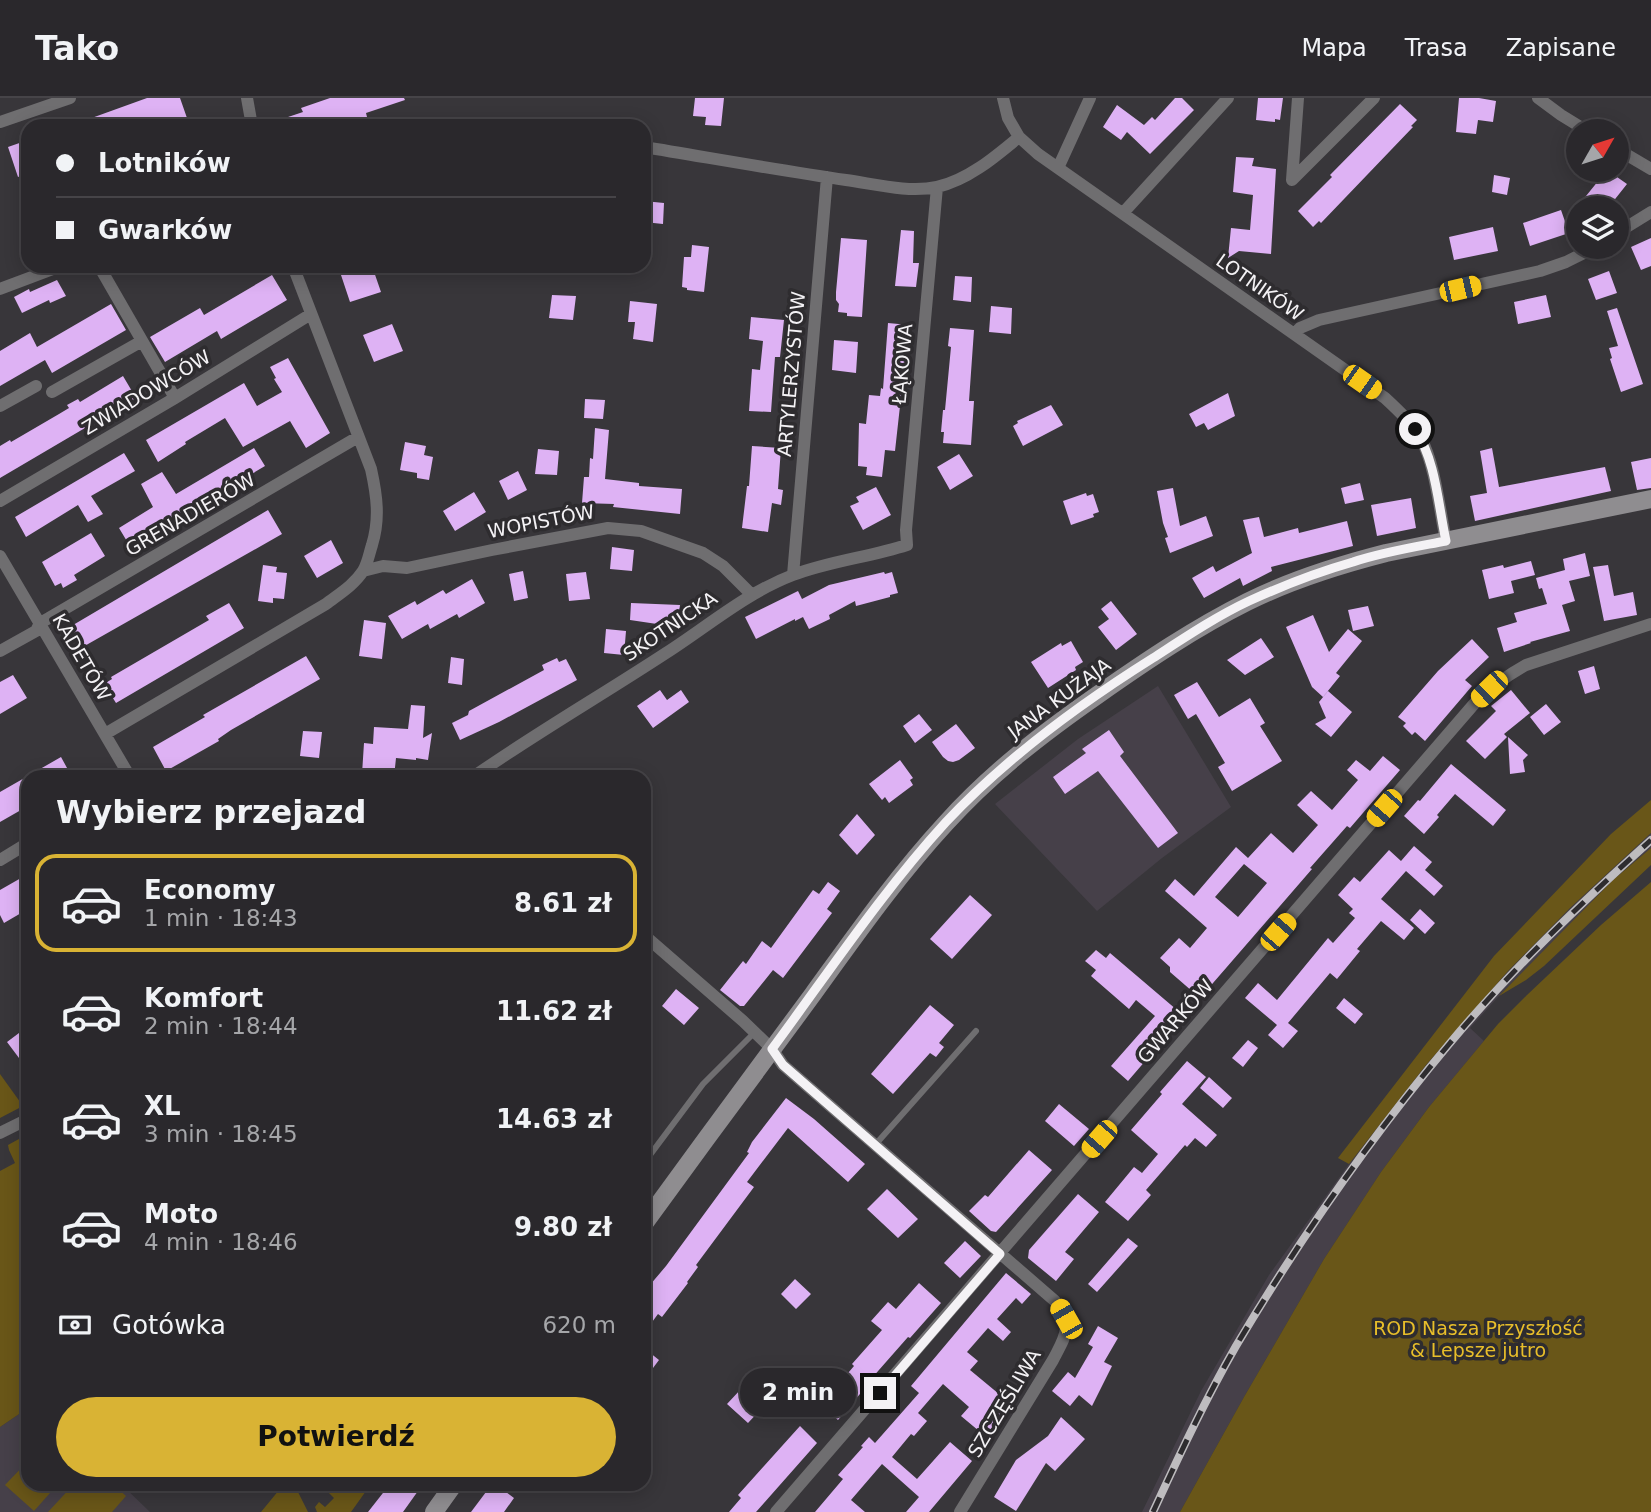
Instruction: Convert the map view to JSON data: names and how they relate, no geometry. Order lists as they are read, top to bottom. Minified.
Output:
{"streets":{"street":["LOTNIKÓW","ŁĄKOWA","ARTYLERZYSTÓW","ZWIADOWCÓW","GRENADIERÓW","WOPISTÓW","SKOTNICKA","KADETÓW","JANA KUŻAJA","GWARKÓW","SZCZĘŚLIWA"]},"crossings":[["LOTNIKÓW","JANA KUŻAJA"],["ŁĄKOWA","SKOTNICKA"],["ARTYLERZYSTÓW","SKOTNICKA"],["GRENADIERÓW","KADETÓW"],["WOPISTÓW","SKOTNICKA"],["JANA KUŻAJA","SZCZĘŚLIWA"],["GWARKÓW","SZCZĘŚLIWA"]],"parks":["ROD Nasza Przyszłość & Lepsze jutro"],"north":"top right","page":{"header":"Tako","nav":["Mapa","Trasa","Zapisane"],"banner":["Lotników","Gwarków"],"heading":"Wybierz przejazd","list":[{"name":"Economy","note":"1 min · 18:43","value":"8.61 zł"},{"name":"Komfort","note":"2 min · 18:44","value":"11.62 zł"},{"name":"XL","note":"3 min · 18:45","value":"14.63 zł"},{"name":"Moto","note":"4 min · 18:46","value":"9.80 zł"}],"pay":["Gotówka","620 m"],"bubble":"2 min","buttons":"Potwierdź"}}
